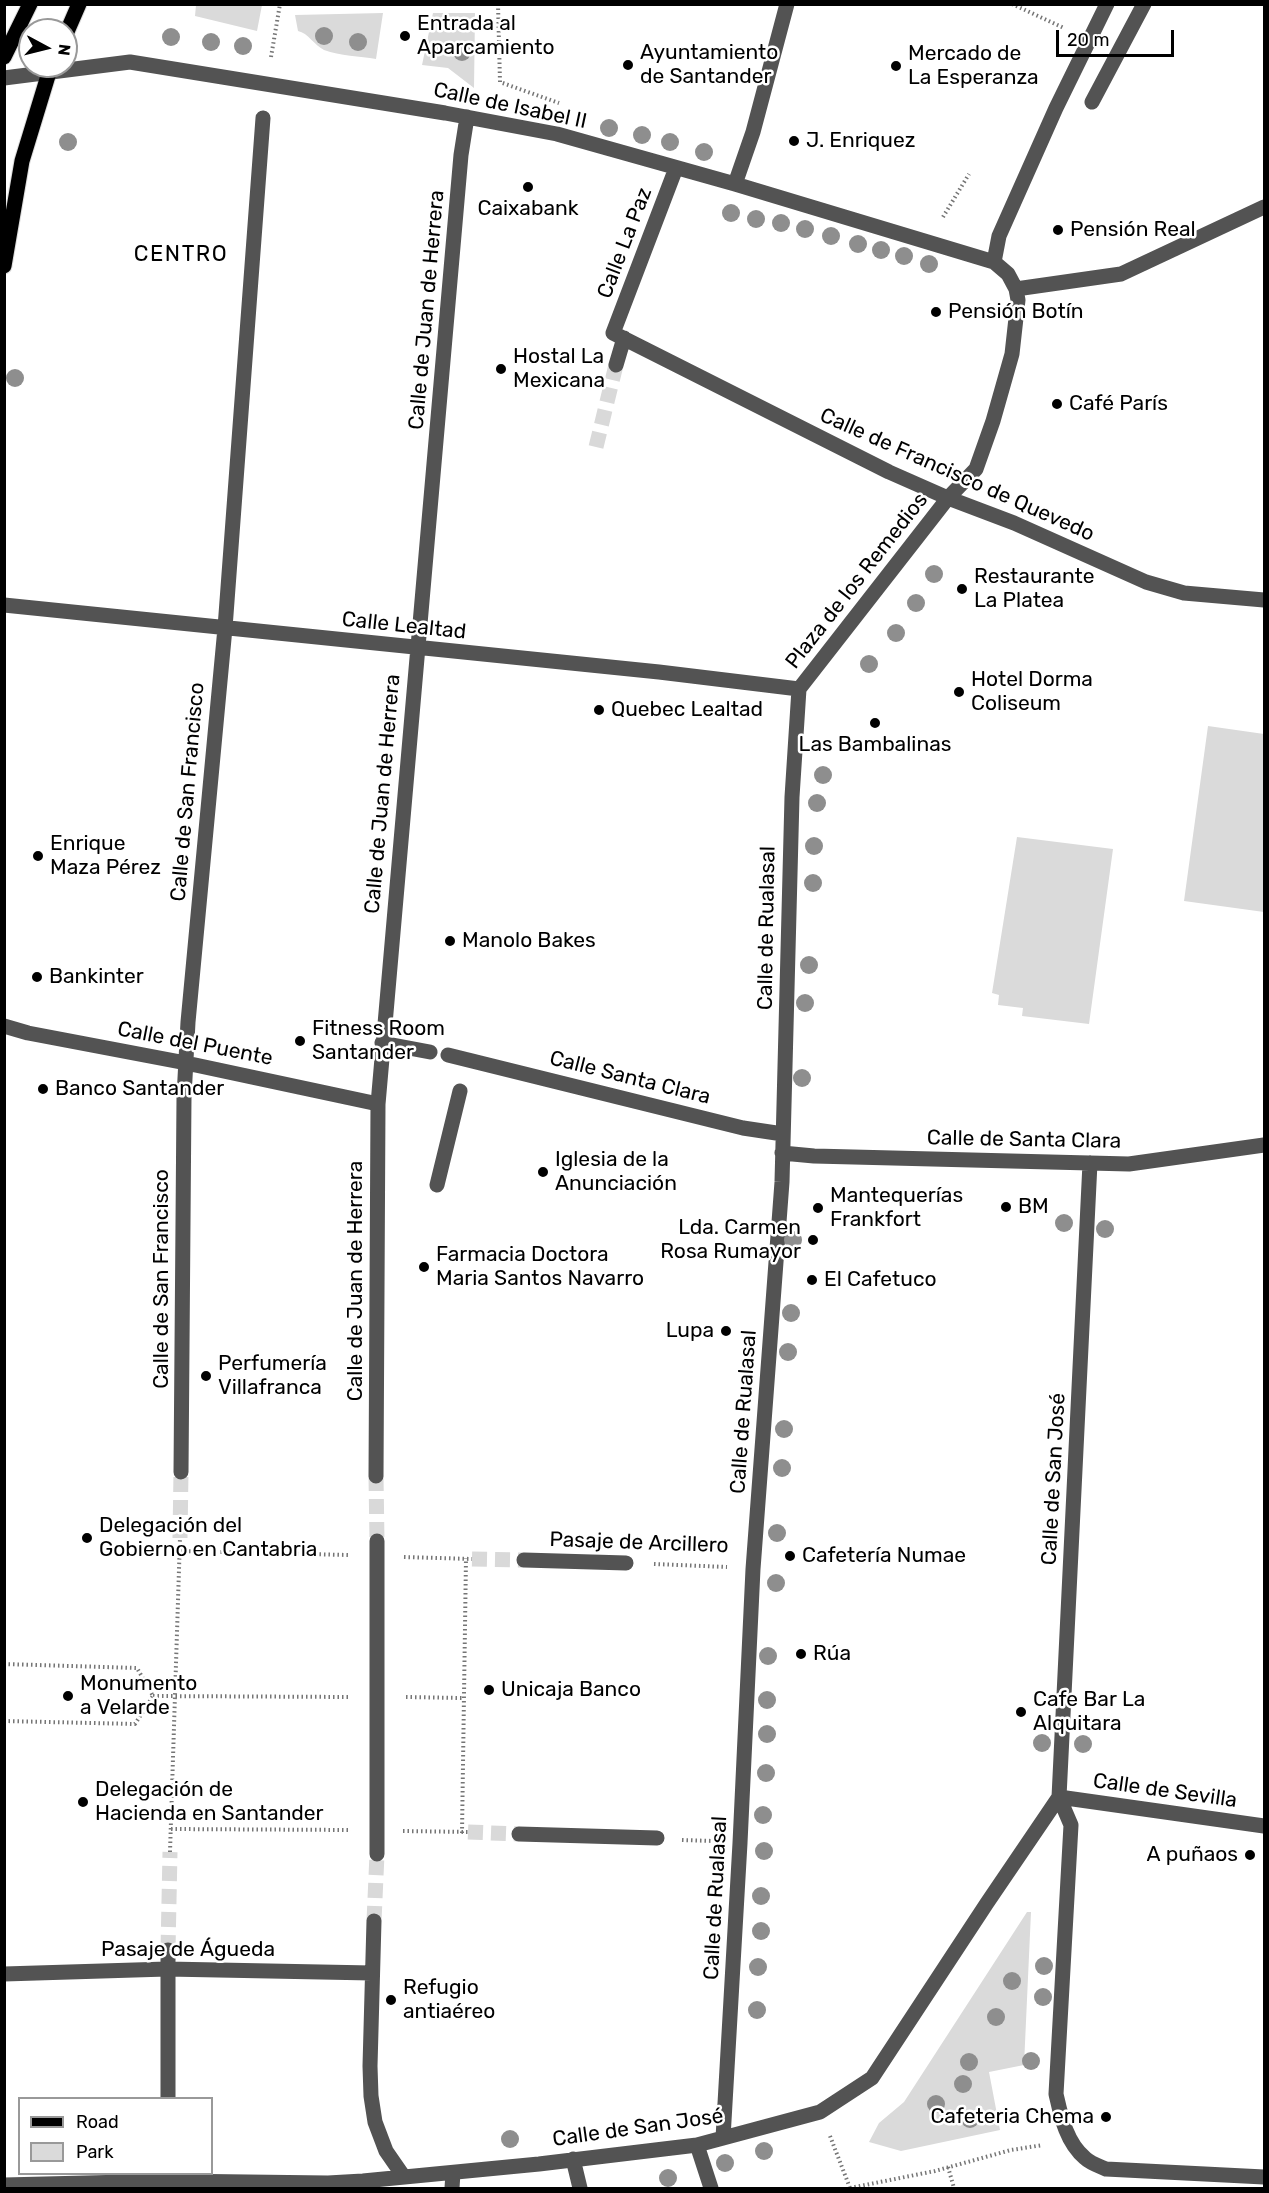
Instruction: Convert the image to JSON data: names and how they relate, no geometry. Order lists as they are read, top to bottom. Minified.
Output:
{"streets":{"street":["Calle de Isabel II","Calle La Paz","Calle de Juan de Herrera","Calle de Francisco de Quevedo","Plaza de los Remedios","Calle Lealtad","Calle de San Francisco","Calle de Rualasal","Calle del Puente","Calle Santa Clara","Calle de Santa Clara","Calle de San José","Pasaje de Arcillero","Calle de Sevilla","Pasaje de Águeda"]},"crossings":[["Calle de Isabel II","Calle La Paz"],["Calle de Isabel II","Calle de Juan de Herrera"],["Calle La Paz","Calle de Francisco de Quevedo"],["Calle de Juan de Herrera","Calle Lealtad"],["Calle de Juan de Herrera","Calle del Puente"],["Calle de Francisco de Quevedo","Plaza de los Remedios"],["Plaza de los Remedios","Calle Lealtad"],["Plaza de los Remedios","Calle de Rualasal"],["Calle Lealtad","Calle de San Francisco"],["Calle Lealtad","Calle de Rualasal"],["Calle de San Francisco","Calle del Puente"],["Calle de Rualasal","Calle Santa Clara"],["Calle de Rualasal","Calle de Santa Clara"],["Calle de Rualasal","Calle de San José"],["Calle de Rualasal","Pasaje de Arcillero"],["Calle de Santa Clara","Calle de San José"],["Calle de San José","Calle de Sevilla"]],"districts":["CENTRO"],"places":["Entrada al Aparcamiento","Ayuntamiento de Santander","Mercado de La Esperanza","J. Enriquez","Caixabank","Pensión Real","Pensión Botín","Hostal La Mexicana","Café París","Restaurante La Platea","Hotel Dorma Coliseum","Quebec Lealtad","Las Bambalinas","Enrique Maza Pérez","Manolo Bakes","Bankinter","Fitness Room Santander","Banco Santander","Iglesia de la Anunciación","BM","Mantequerías Frankfort","Lda. Carmen Rosa Rumayor","Farmacia Doctora Maria Santos Navarro","El Cafetuco","Lupa","Perfumería Villafranca","Delegación del Gobierno en Cantabria","Cafetería Numae","Rúa","Unicaja Banco","Monumento a Velarde","Cafe Bar La Alquitara","Delegación de Hacienda en Santander","A puñaos","Refugio antiaéreo","Cafeteria Chema"],"legend":["Road","Park"],"scale_bar":"20 m","north":"right"}
